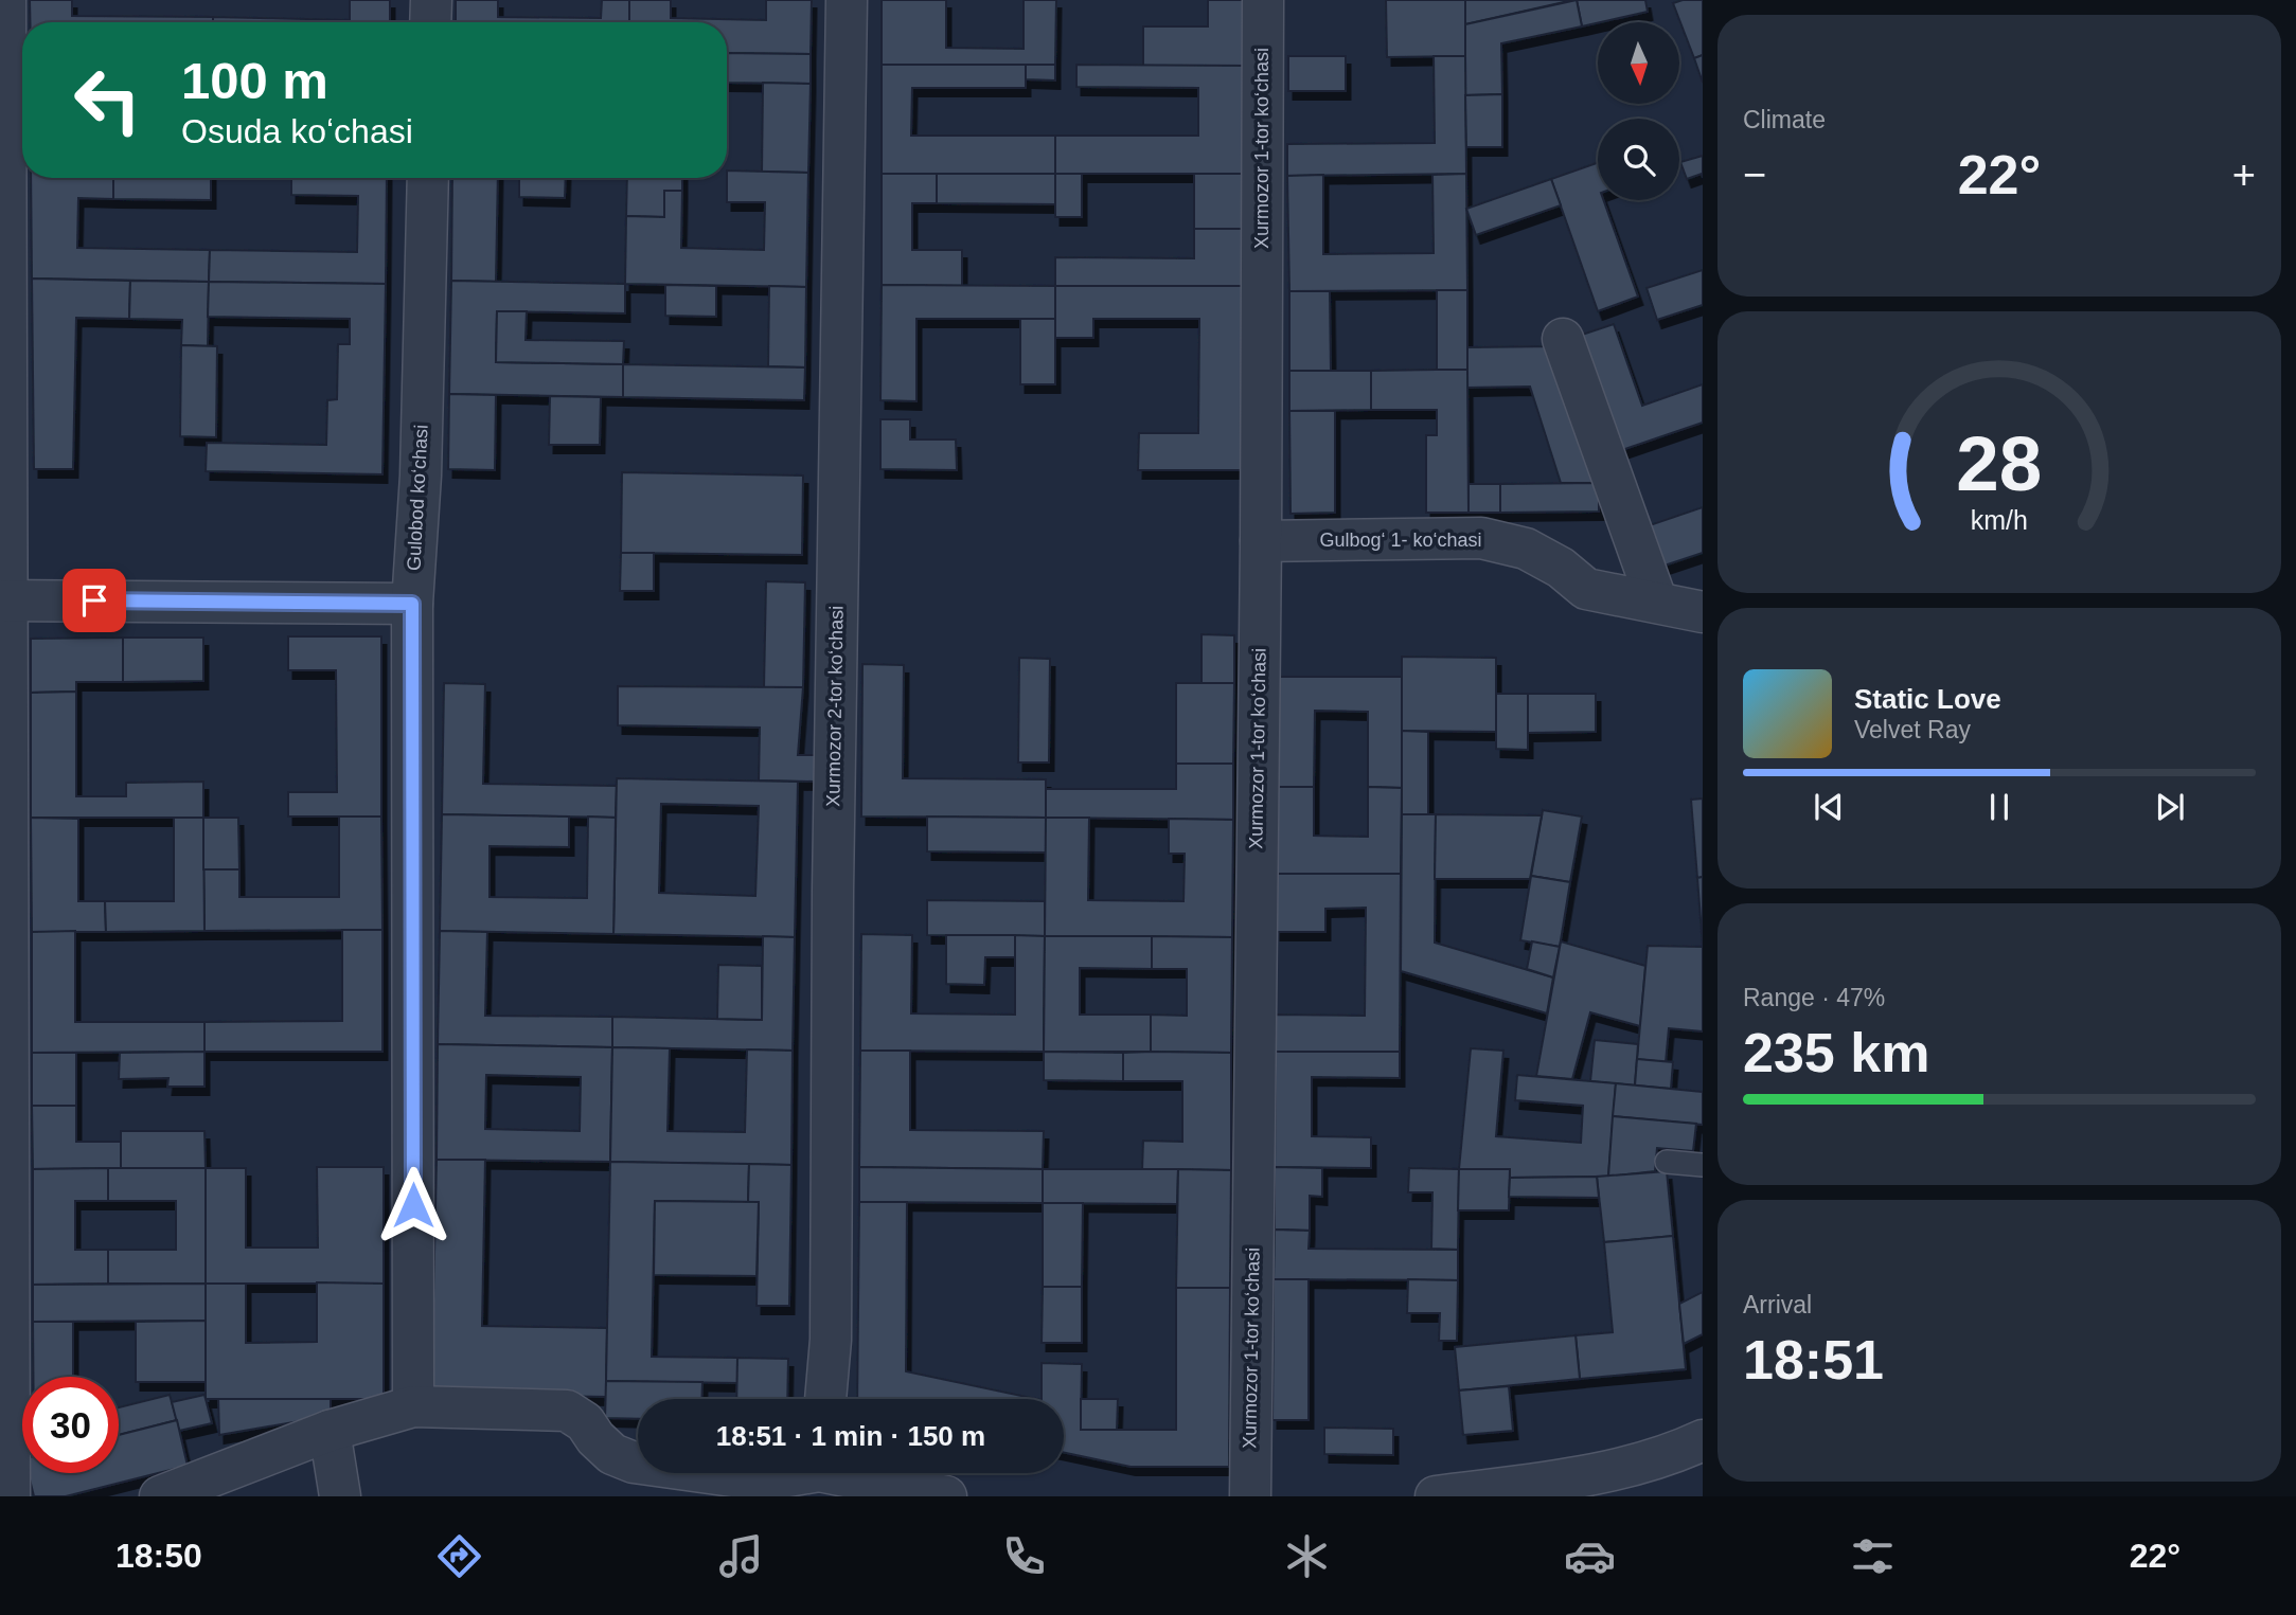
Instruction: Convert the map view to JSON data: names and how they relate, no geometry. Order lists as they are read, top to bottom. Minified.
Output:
{"streets":{"street":["Xurmozor 1-tor koʻchasi","Gulobod koʻchasi","Gulbogʻ 1- koʻchasi","Xurmozor 2-tor koʻchasi"]},"crossings":[["Xurmozor 1-tor koʻchasi","Gulbogʻ 1- koʻchasi"]],"north":"bottom","page":{"tile":["Climate",["Range · 47%","235 km"],["Arrival","18:51"]],"turn":["100 m","Osuda koʻchasi"],"heat":["−","22°","+"],"song":["Static Love","Velvet Ray"],"limit":"30","trip":"18:51 · 1 min · 150 m","tabs":["18:50","22°"],"gauge":["28","km/h"]}}
